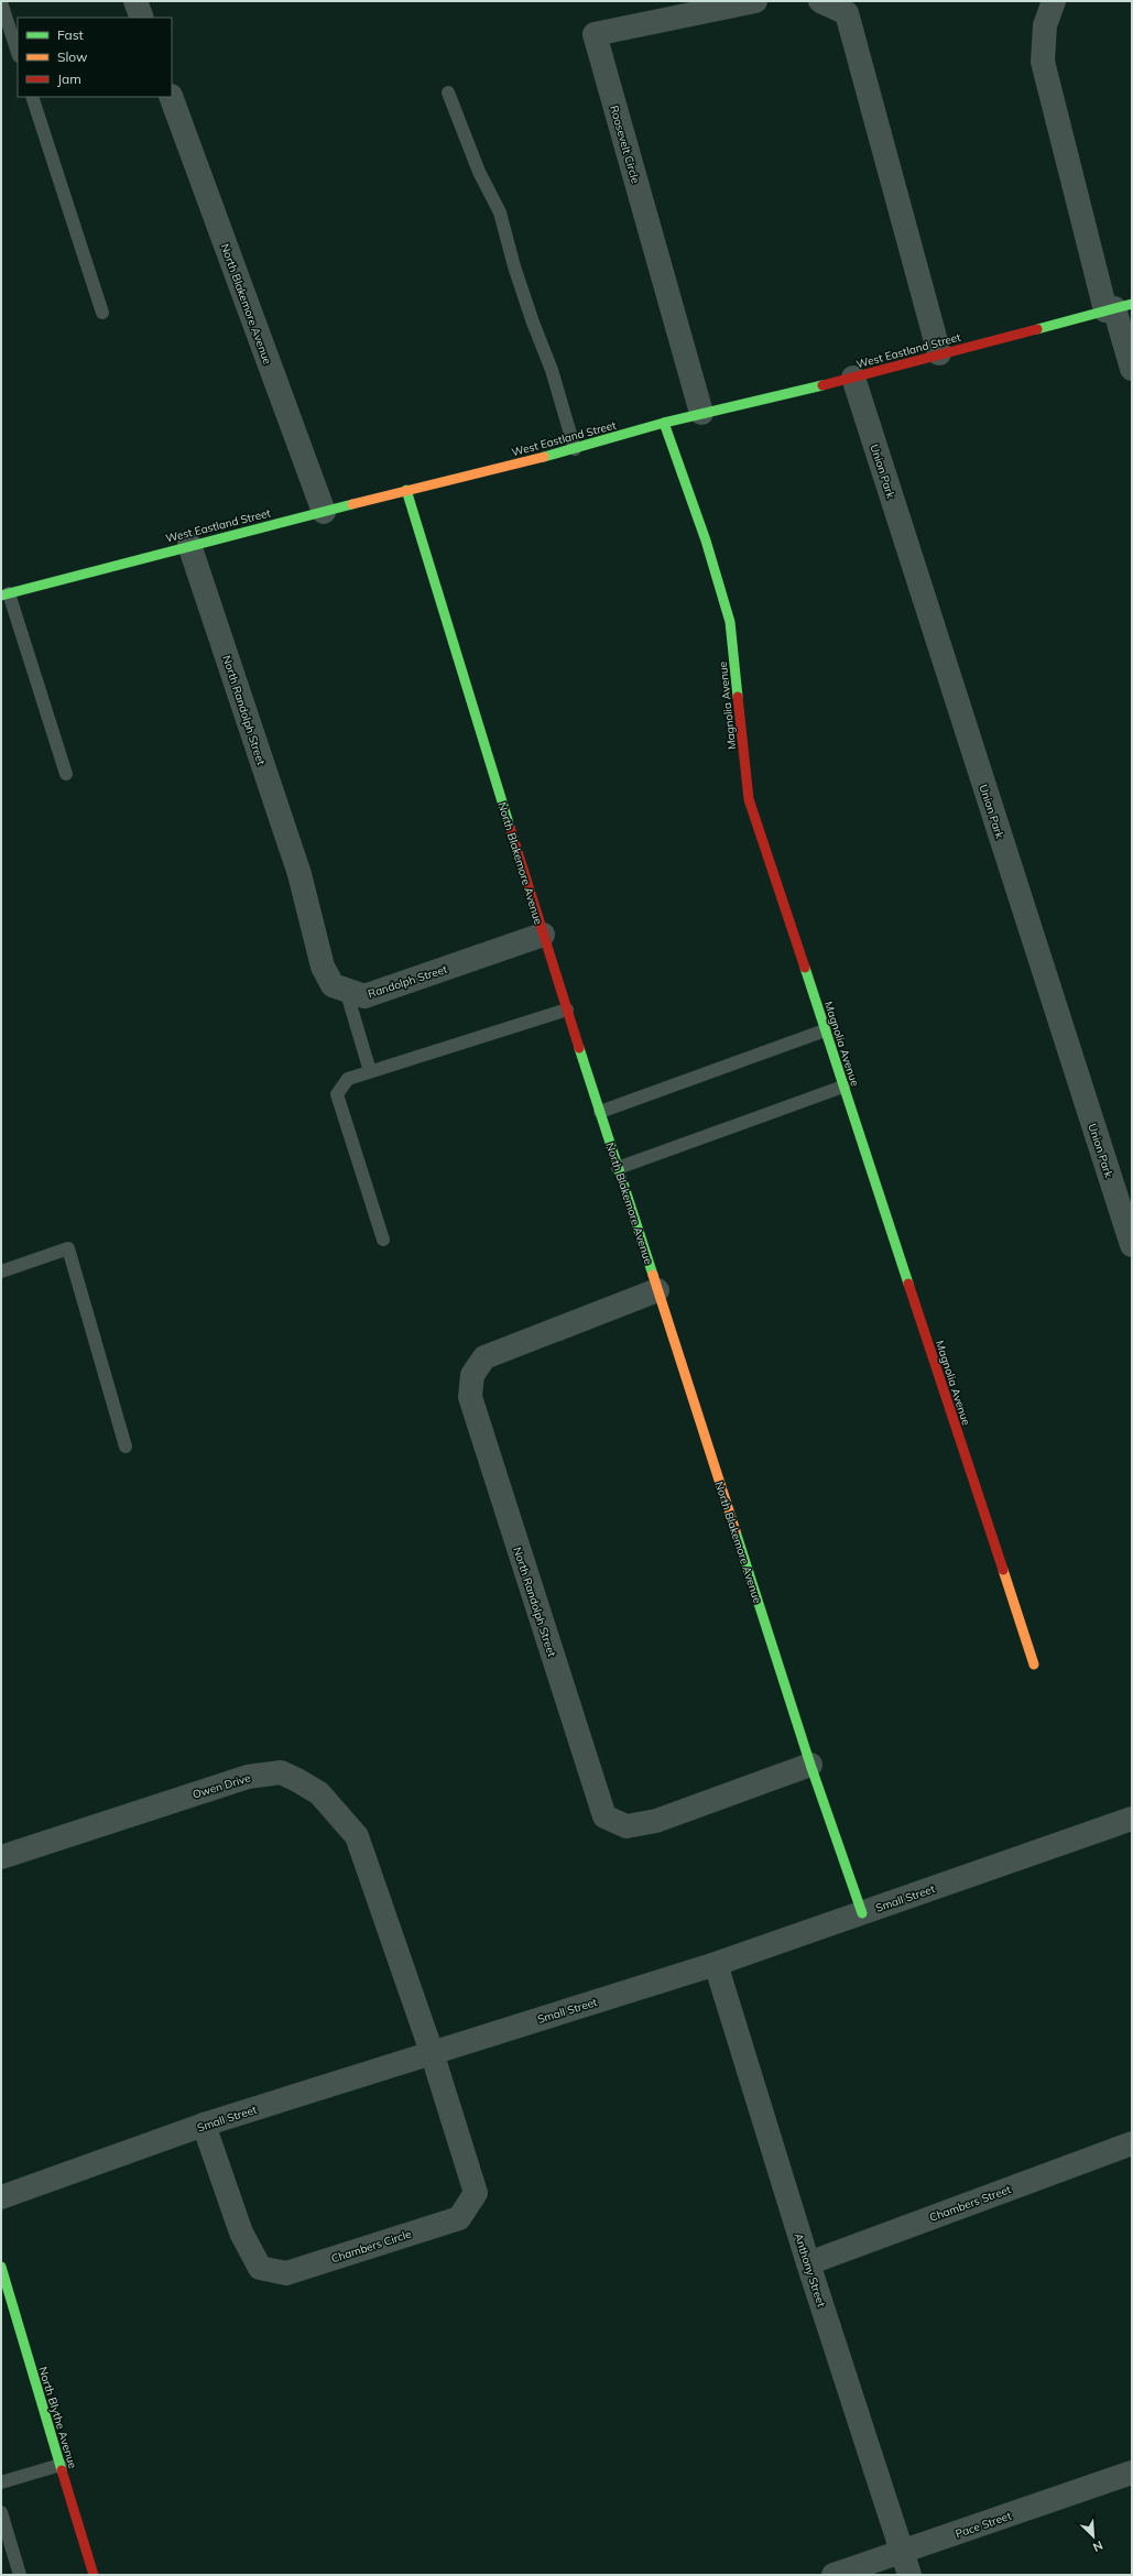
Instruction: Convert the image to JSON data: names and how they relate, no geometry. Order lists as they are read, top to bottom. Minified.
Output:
{"streets":{"street":["Roosevelt Circle","North Blakemore Avenue","West Eastland Street","Union Park","Magnolia Avenue","North Randolph Street","Randolph Street","Owen Drive","Small Street","Chambers Street","Chambers Circle","Anthony Street","North Blythe Avenue","Pace Street"]},"crossings":[["Roosevelt Circle","West Eastland Street"],["North Blakemore Avenue","West Eastland Street"],["North Blakemore Avenue","North Randolph Street"],["North Blakemore Avenue","Randolph Street"],["North Blakemore Avenue","Small Street"],["West Eastland Street","Union Park"],["West Eastland Street","Magnolia Avenue"],["West Eastland Street","North Randolph Street"],["North Randolph Street","Randolph Street"],["Owen Drive","Small Street"],["Owen Drive","Chambers Circle"],["Small Street","Chambers Circle"],["Small Street","Anthony Street"],["Chambers Street","Anthony Street"],["Anthony Street","Pace Street"]],"legend":["Fast","Slow","Jam"],"north":"bottom right"}
